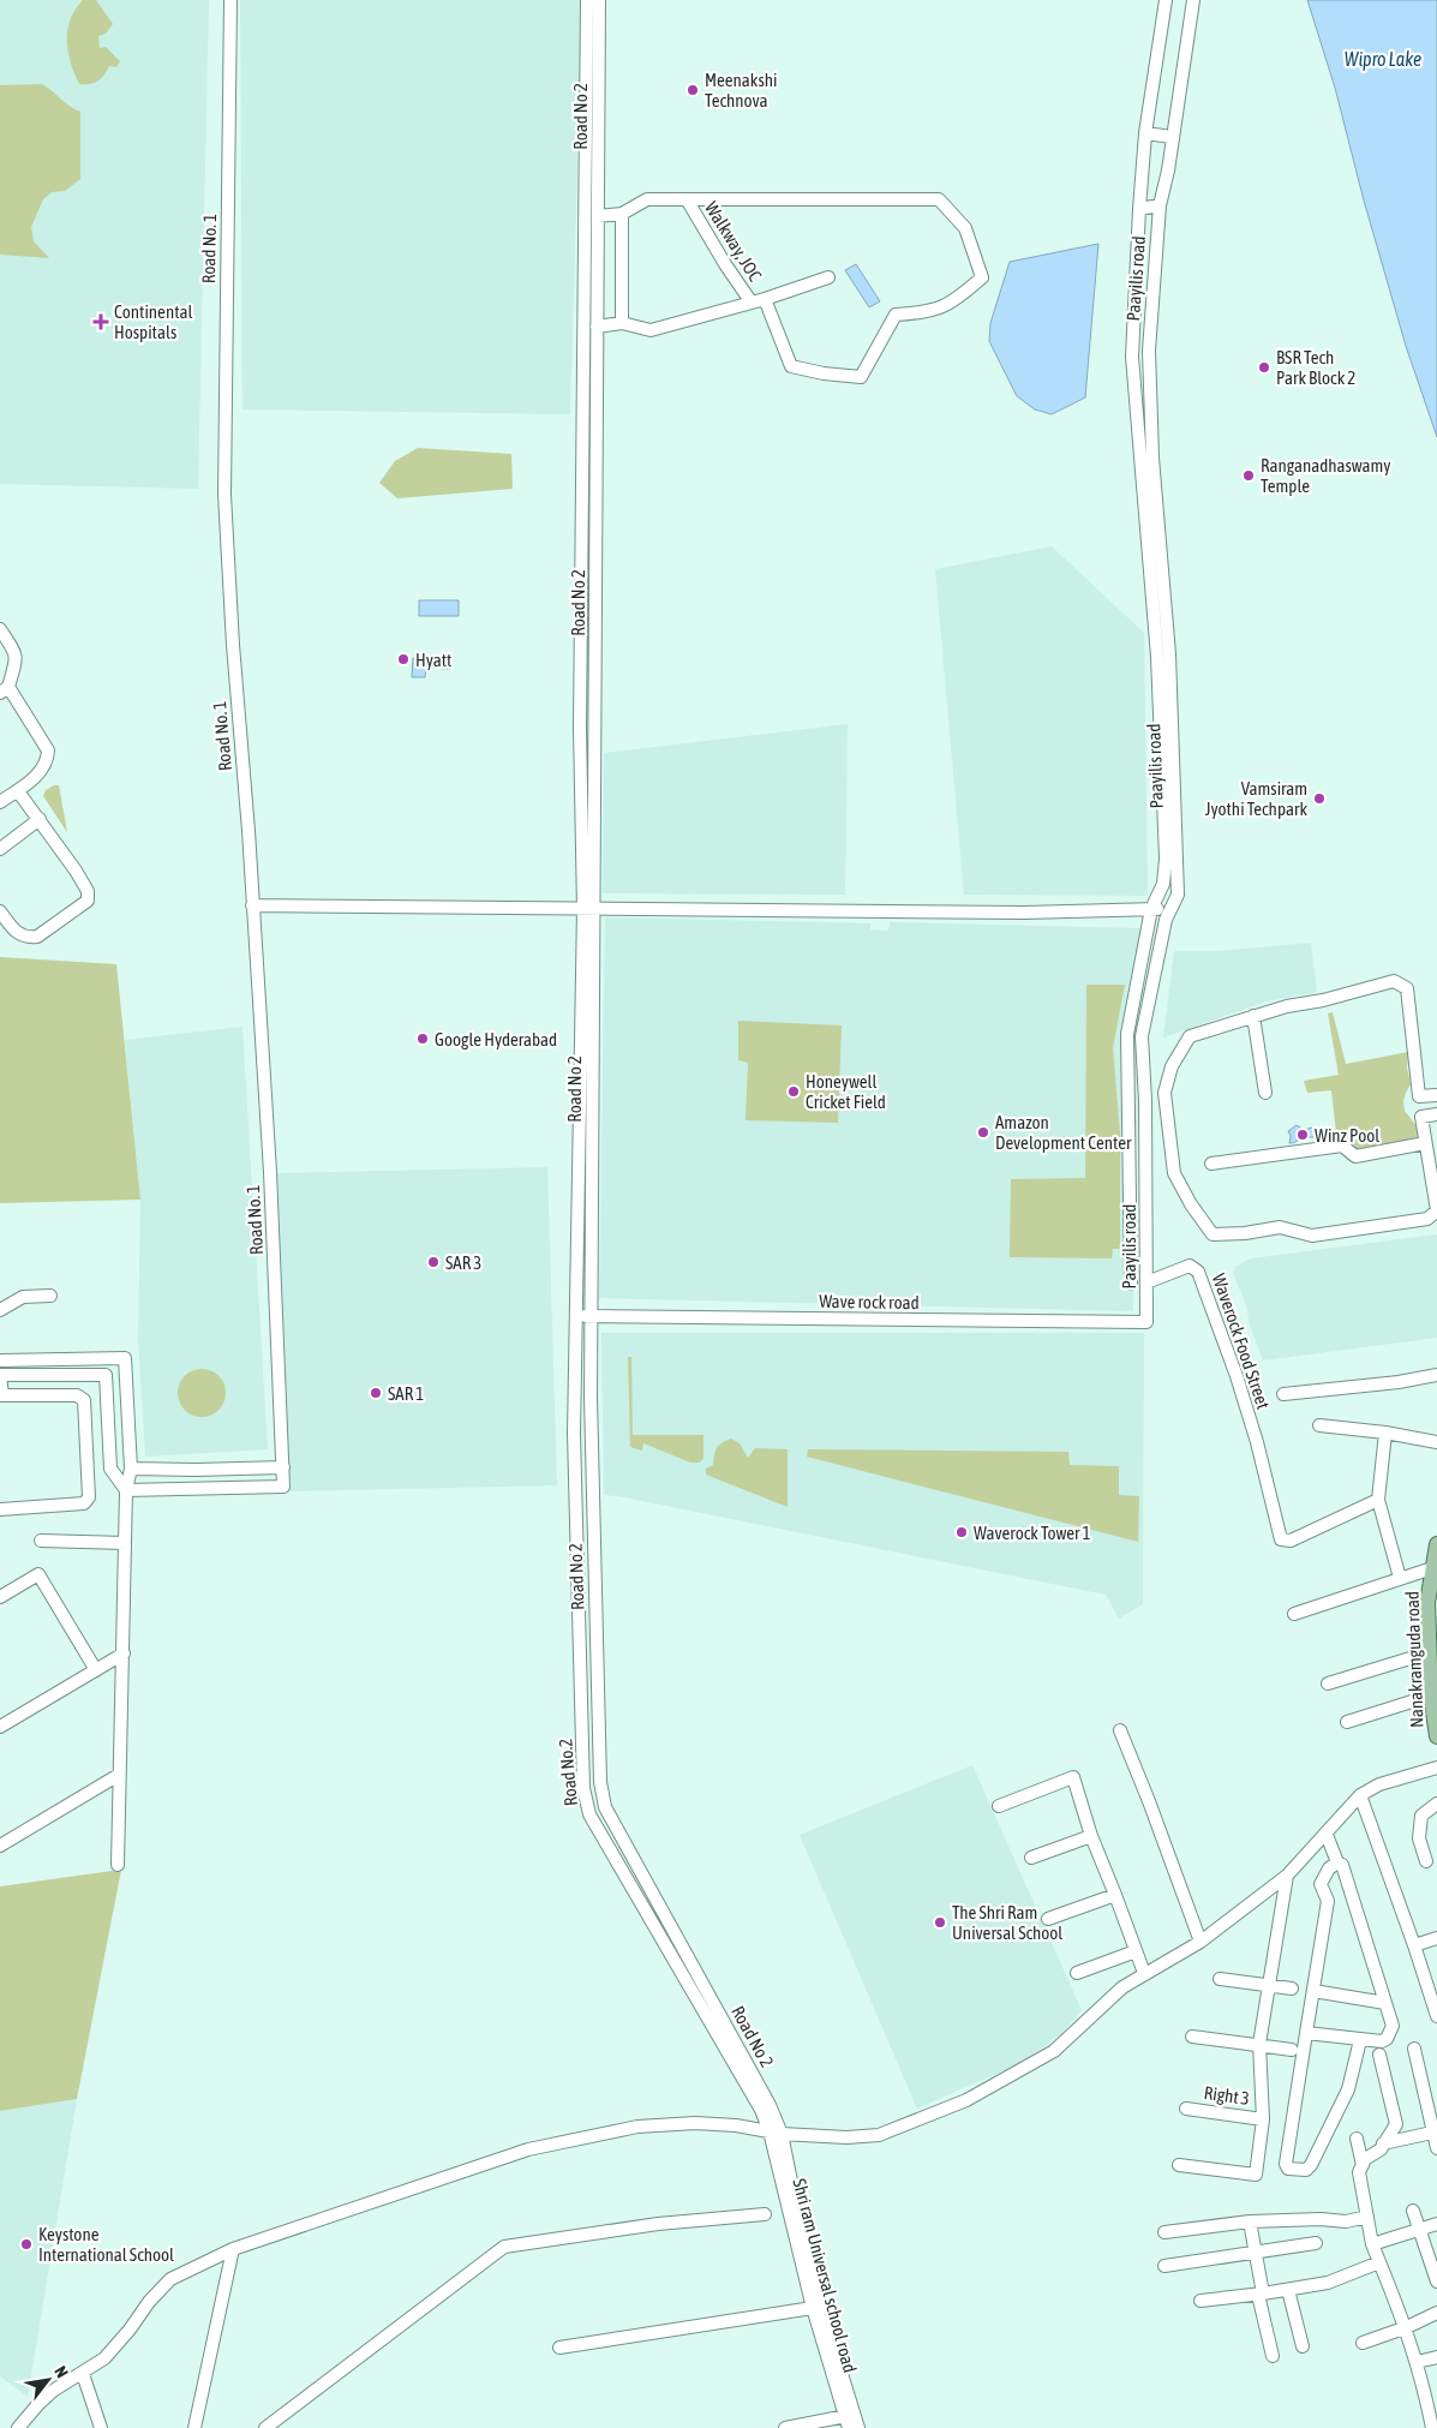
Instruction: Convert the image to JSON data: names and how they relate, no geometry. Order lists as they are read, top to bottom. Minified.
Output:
{"streets":{"main road":["Nanakramguda road"],"street":["Road No 2","Walkway, JOC","Road No. 1","Paayilis road","Wave rock road","Waverock Food Street","Road No.2","Right 3","Shri ram Universal school road"]},"crossings":[["Road No 2","Wave rock road"],["Road No 2","Road No.2"],["Road No 2","Shri ram Universal school road"],["Paayilis road","Wave rock road"],["Paayilis road","Waverock Food Street"],["Road No.2","Shri ram Universal school road"]],"water":["Wipro Lake"],"places":{"other":["Meenakshi Technova","BSR Tech Park Block 2","Ranganadhaswamy Temple","Hyatt","Vamsiram Jyothi Techpark","Google Hyderabad","Honeywell Cricket Field","Amazon Development Center","Winz Pool","SAR 3","SAR 1","Waverock Tower 1","The Shri Ram Universal School","Keystone International School"],"health":["Continental Hospitals"]},"north":"top right"}
